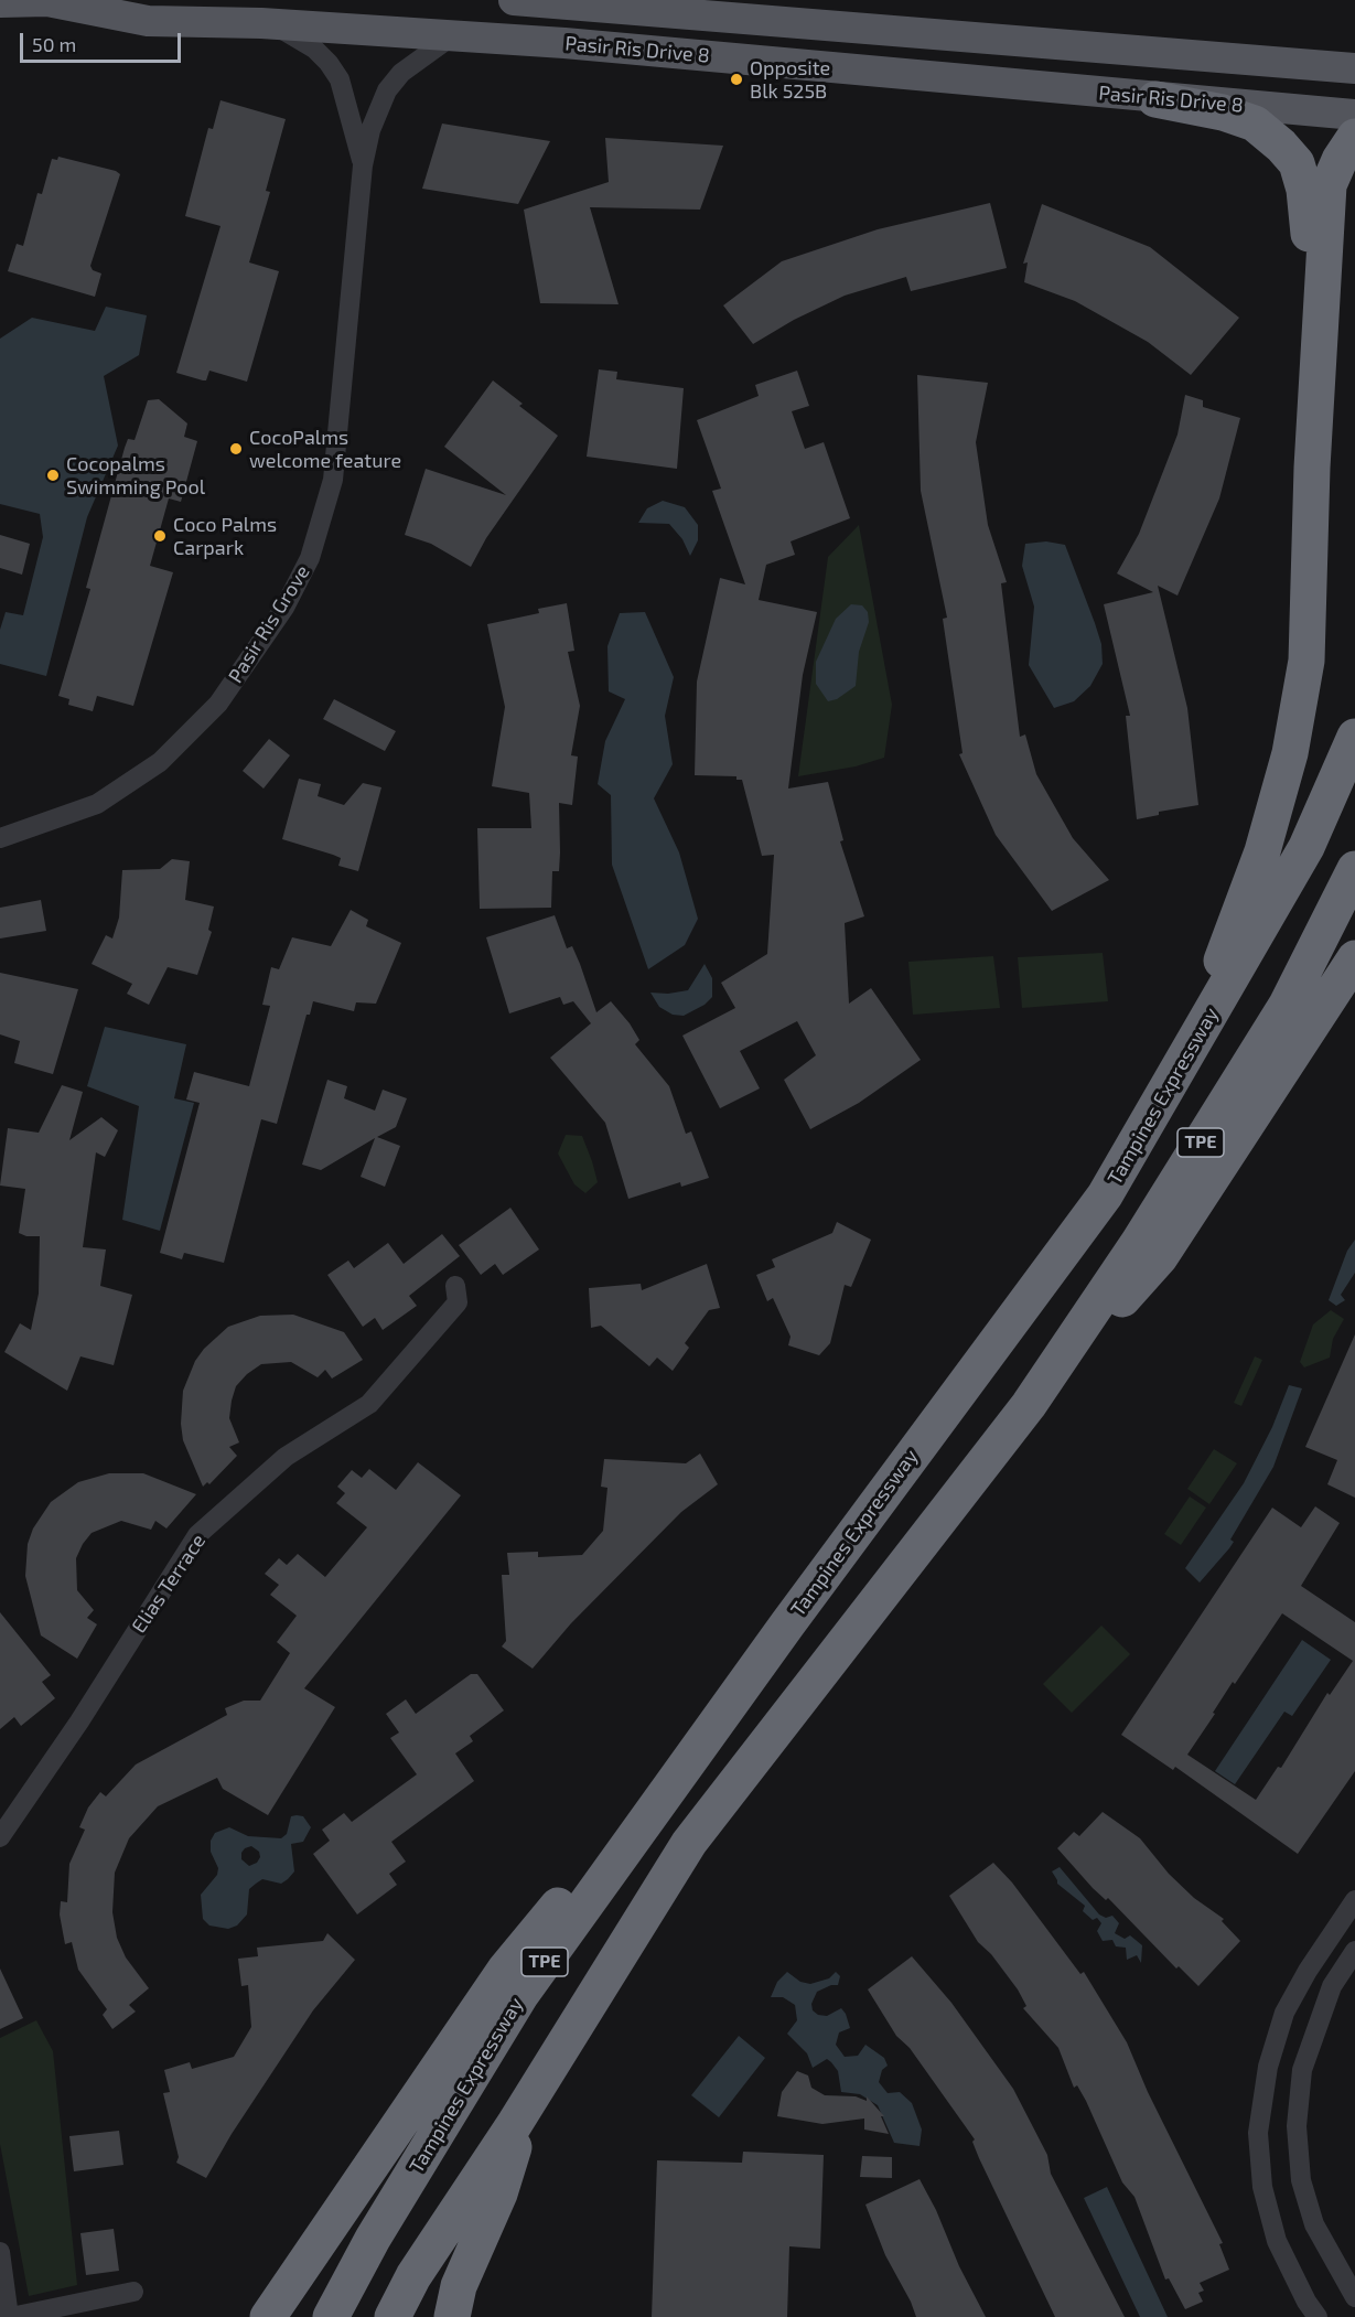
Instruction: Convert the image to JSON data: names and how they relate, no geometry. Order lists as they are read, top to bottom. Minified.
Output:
{"streets":{"highway":["Tampines Expressway","TPE"],"main road":["Pasir Ris Drive 8"],"street":["Pasir Ris Grove","Elias Terrace"]},"crossings":[["Pasir Ris Drive 8","Pasir Ris Grove"]],"places":["Opposite Blk 525B","CocoPalms welcome feature","Cocopalms Swimming Pool","Coco Palms Carpark"],"scale_bar":"50 m"}
